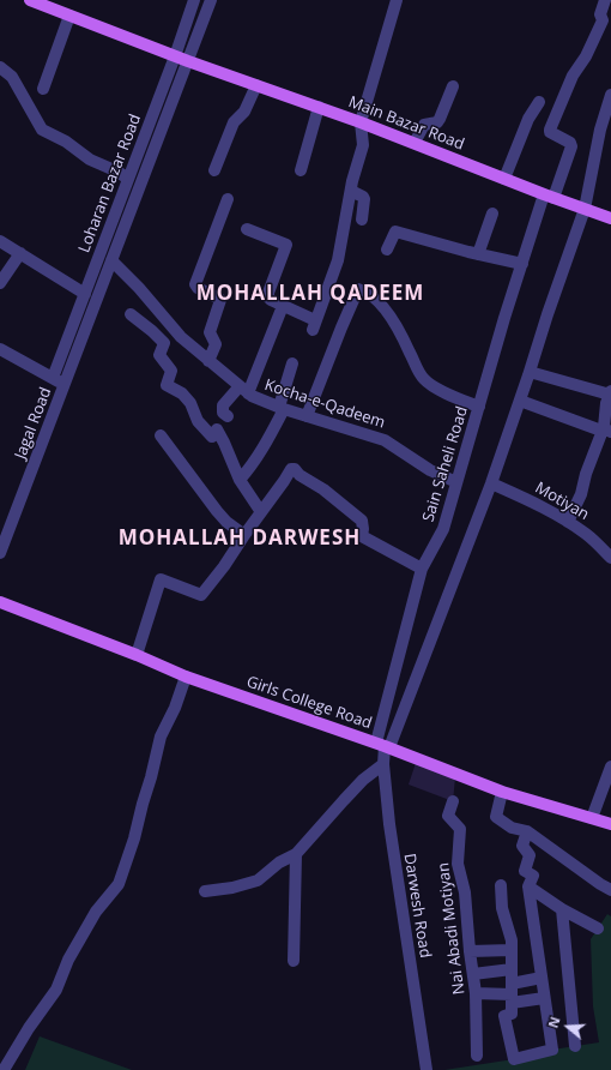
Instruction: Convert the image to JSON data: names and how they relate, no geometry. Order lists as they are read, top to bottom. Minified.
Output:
{"streets":{"main road":["Main Bazar Road","Girls College Road"],"street":["Loharan Bazar Road","Kocha-e-Qadeem","Jagal Road","Sain Saheli Road","Motiyan","Darwesh Road","Nai Abadi Motiyan"]},"crossings":[["Main Bazar Road","Loharan Bazar Road"],["Main Bazar Road","Jagal Road"],["Main Bazar Road","Sain Saheli Road"],["Kocha-e-Qadeem","Jagal Road"],["Kocha-e-Qadeem","Sain Saheli Road"],["Sain Saheli Road","Girls College Road"],["Sain Saheli Road","Darwesh Road"],["Girls College Road","Darwesh Road"]],"districts":["MOHALLAH QADEEM","MOHALLAH DARWESH"],"north":"left"}
